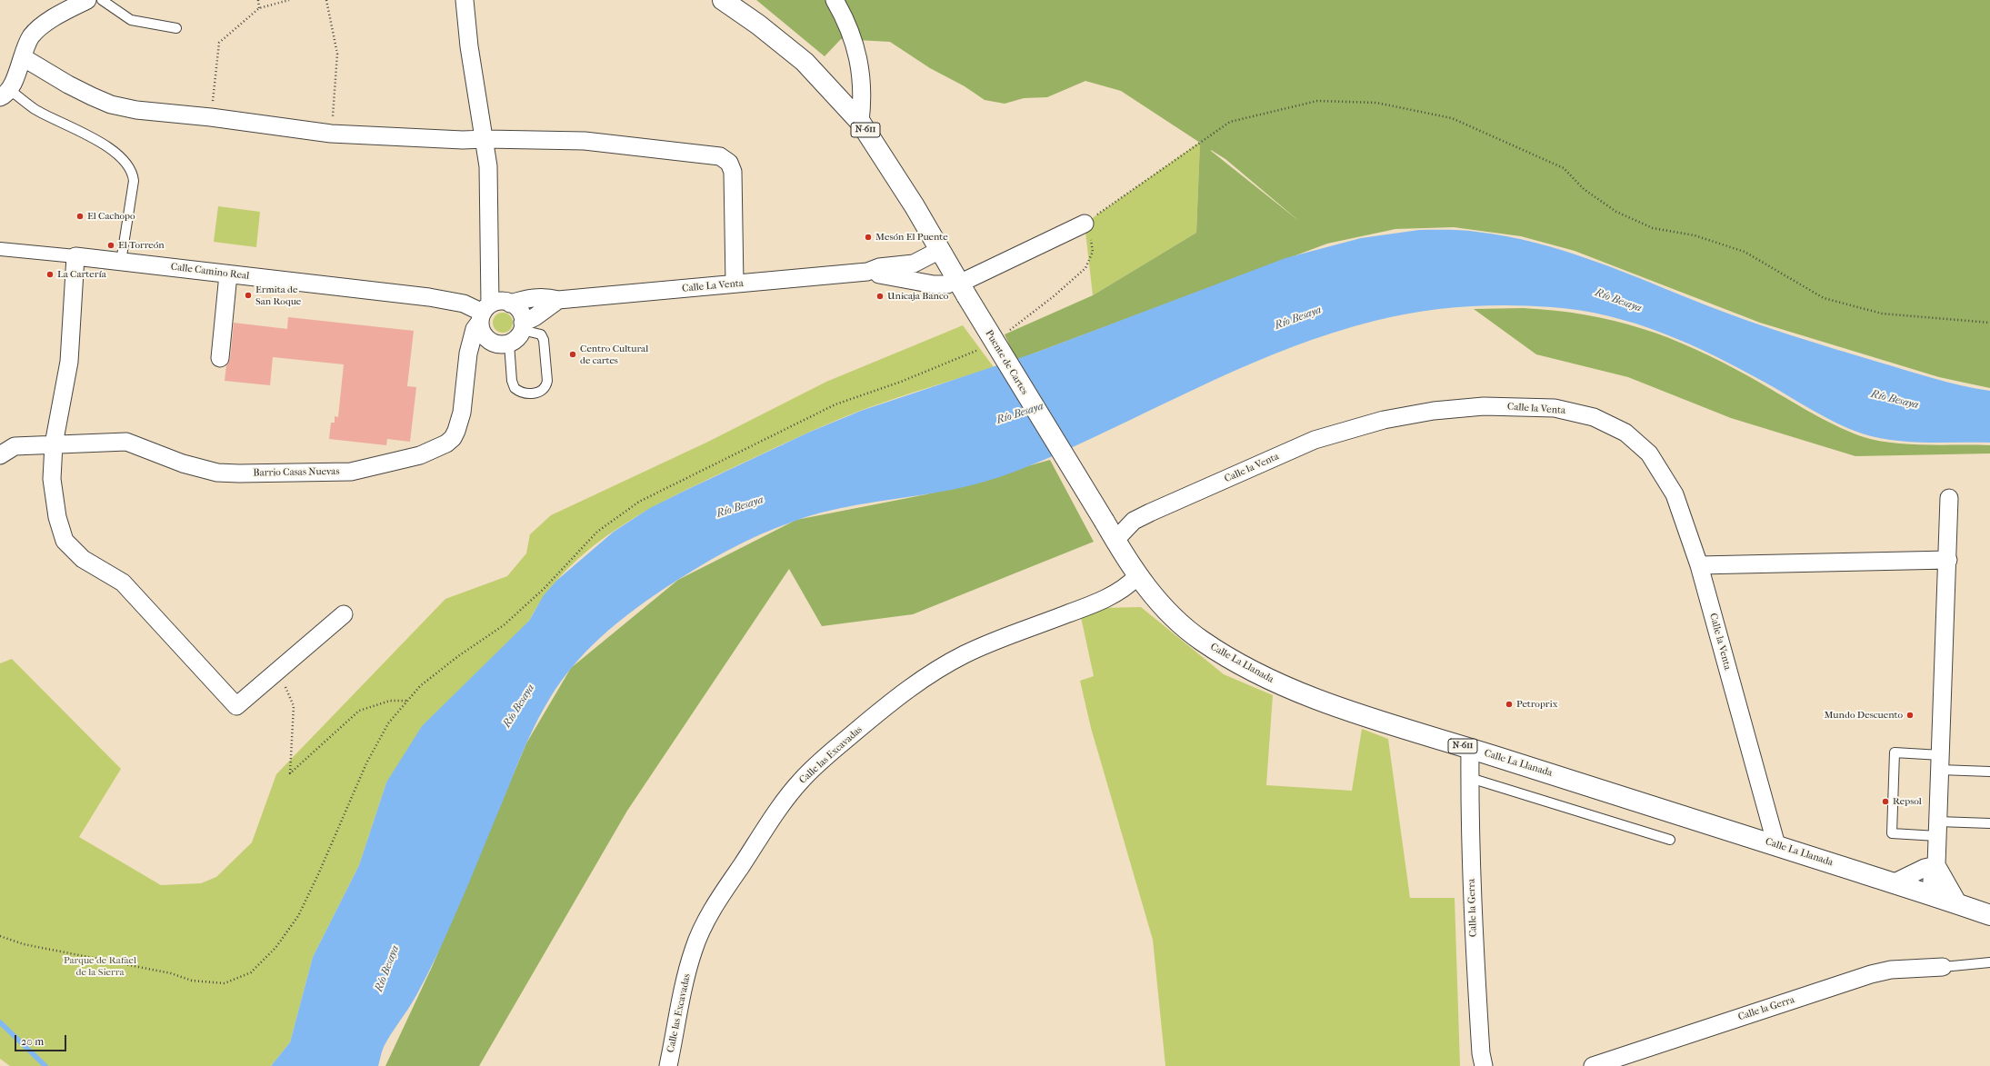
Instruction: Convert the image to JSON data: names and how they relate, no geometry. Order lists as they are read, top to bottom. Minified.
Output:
{"streets":{"highway":["N-611","Puente de Cartes","Calle La Llanada"],"street":["Calle Camino Real","Calle La Venta","Calle la Venta","Barrio Casas Nuevas","Calle las Excavadas","Calle la Gerra"]},"crossings":[["N-611","Calle La Venta"],["N-611","Puente de Cartes"],["Calle Camino Real","Calle La Venta"],["Calle Camino Real","Barrio Casas Nuevas"],["Calle La Venta","Puente de Cartes"],["Calle La Venta","Barrio Casas Nuevas"],["Puente de Cartes","Calle La Llanada"],["Calle la Venta","Calle La Llanada"],["Calle La Llanada","Calle las Excavadas"],["Calle La Llanada","Calle la Gerra"]],"water":["Río Besaya"],"parks":["Parque de Rafael de la Sierra"],"places":["El Cachopo","Mesón El Puente","El Torreón","La Cartería","Ermita de San Roque","Unicaja Banco","Centro Cultural de cartes","Petroprix","Mundo Descuento","Repsol"],"scale_bar":"20 m"}
